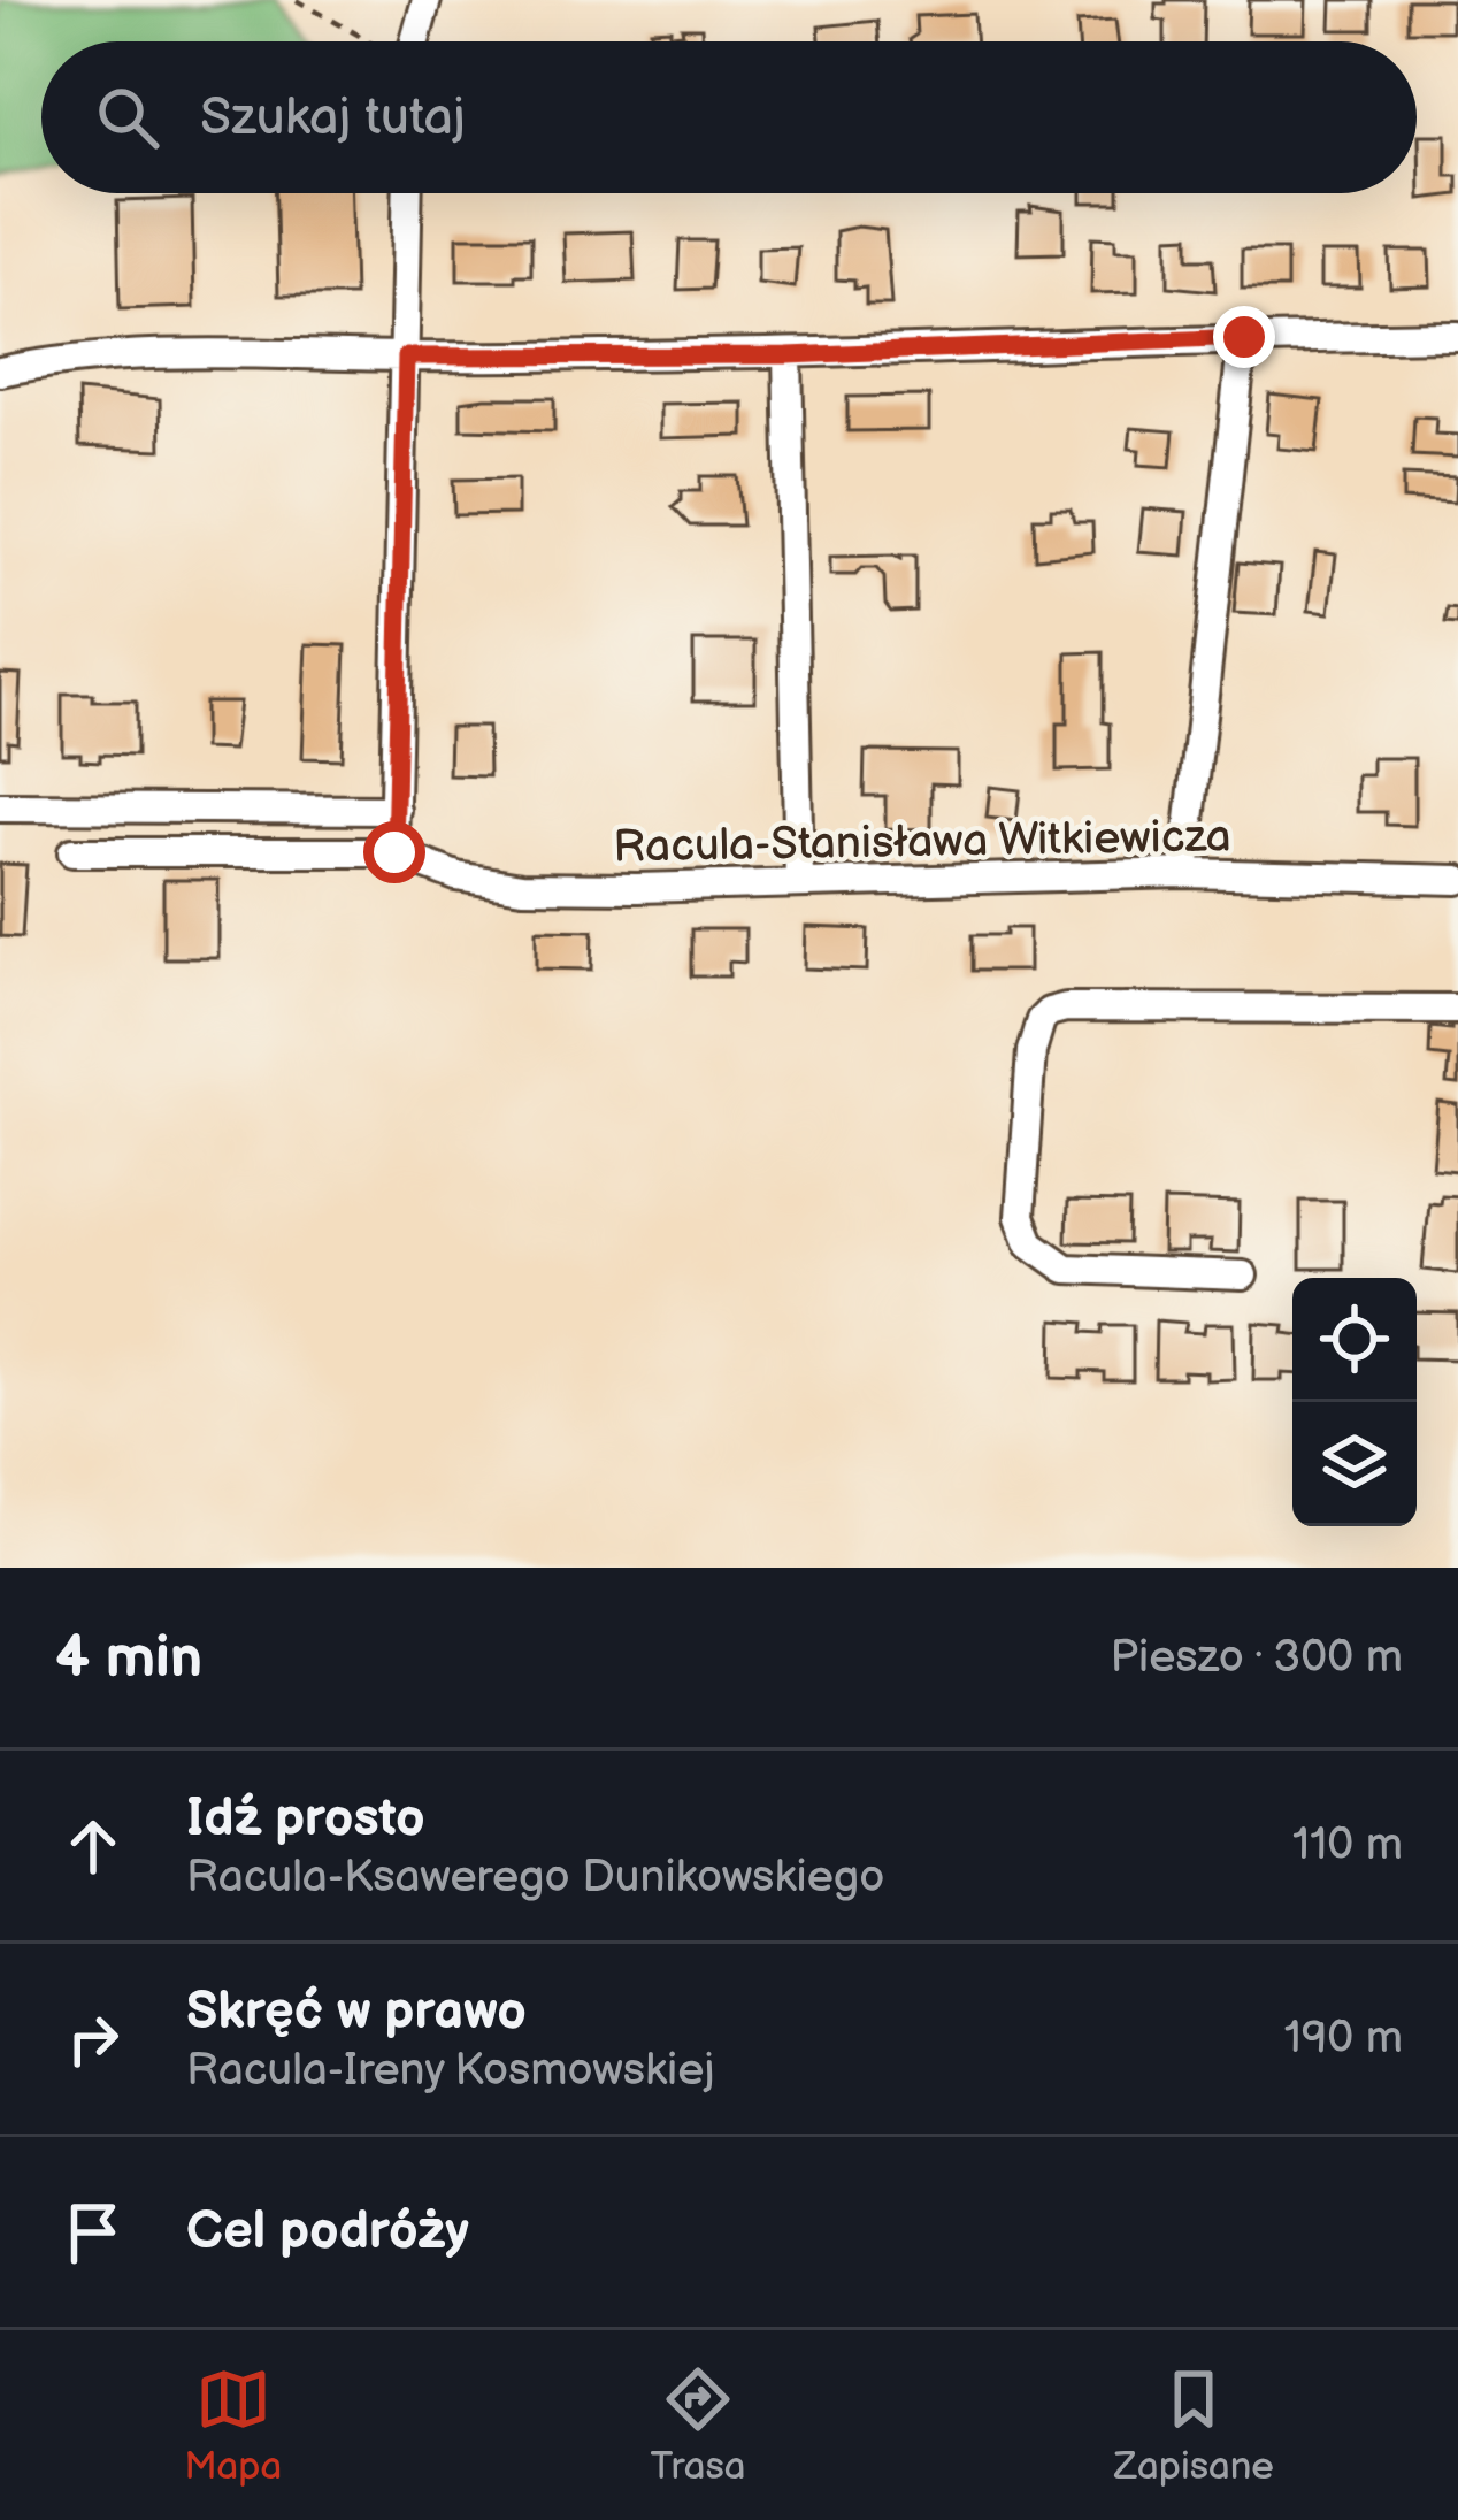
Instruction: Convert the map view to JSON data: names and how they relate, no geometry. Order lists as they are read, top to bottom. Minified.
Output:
{"streets":{"street":["Racula-Stanisława Witkiewicza"]},"page":{"search":"Szukaj tutaj","heading":["4 min","Pieszo · 300 m"],"list":[["Idź prosto","Racula-Ksawerego Dunikowskiego","110 m"],["Skręć w prawo","Racula-Ireny Kosmowskiej","190 m"],"Cel podróży"],"nav":["Mapa","Trasa","Zapisane"]}}
